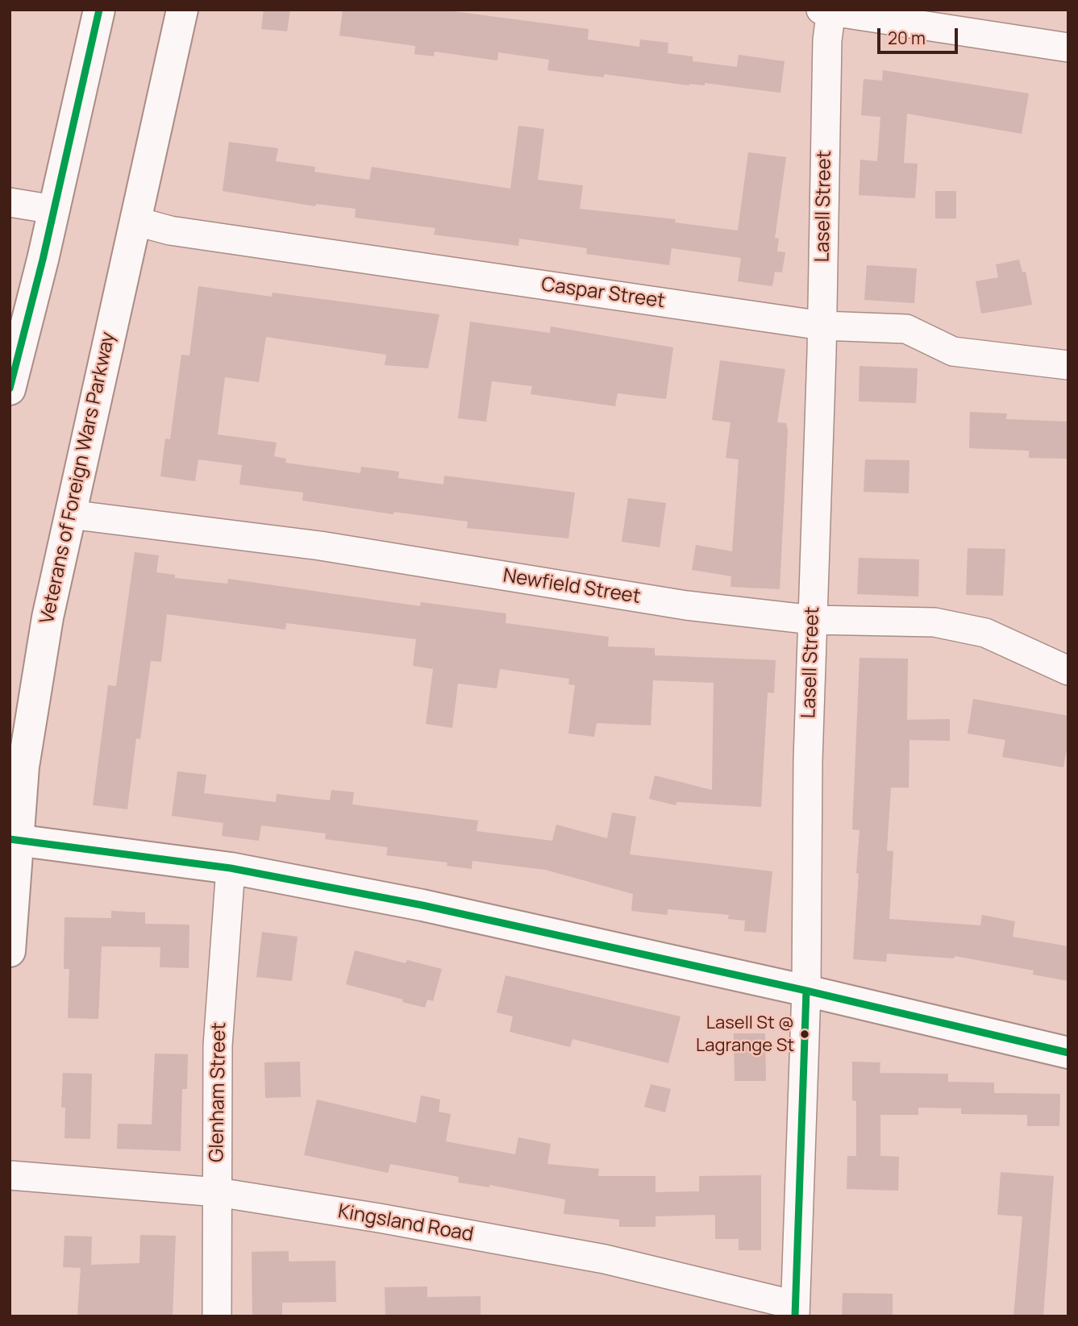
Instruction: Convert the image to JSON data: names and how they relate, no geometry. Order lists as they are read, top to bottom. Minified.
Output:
{"streets":{"main road":["Veterans of Foreign Wars Parkway"],"street":["Lasell Street","Caspar Street","Newfield Street","Glenham Street","Kingsland Road"]},"crossings":[["Lasell Street","Caspar Street"],["Lasell Street","Newfield Street"],["Lasell Street","Kingsland Road"],["Caspar Street","Veterans of Foreign Wars Parkway"],["Veterans of Foreign Wars Parkway","Newfield Street"],["Glenham Street","Kingsland Road"]],"places":["Lasell St @ Lagrange St"],"scale_bar":"20 m"}
